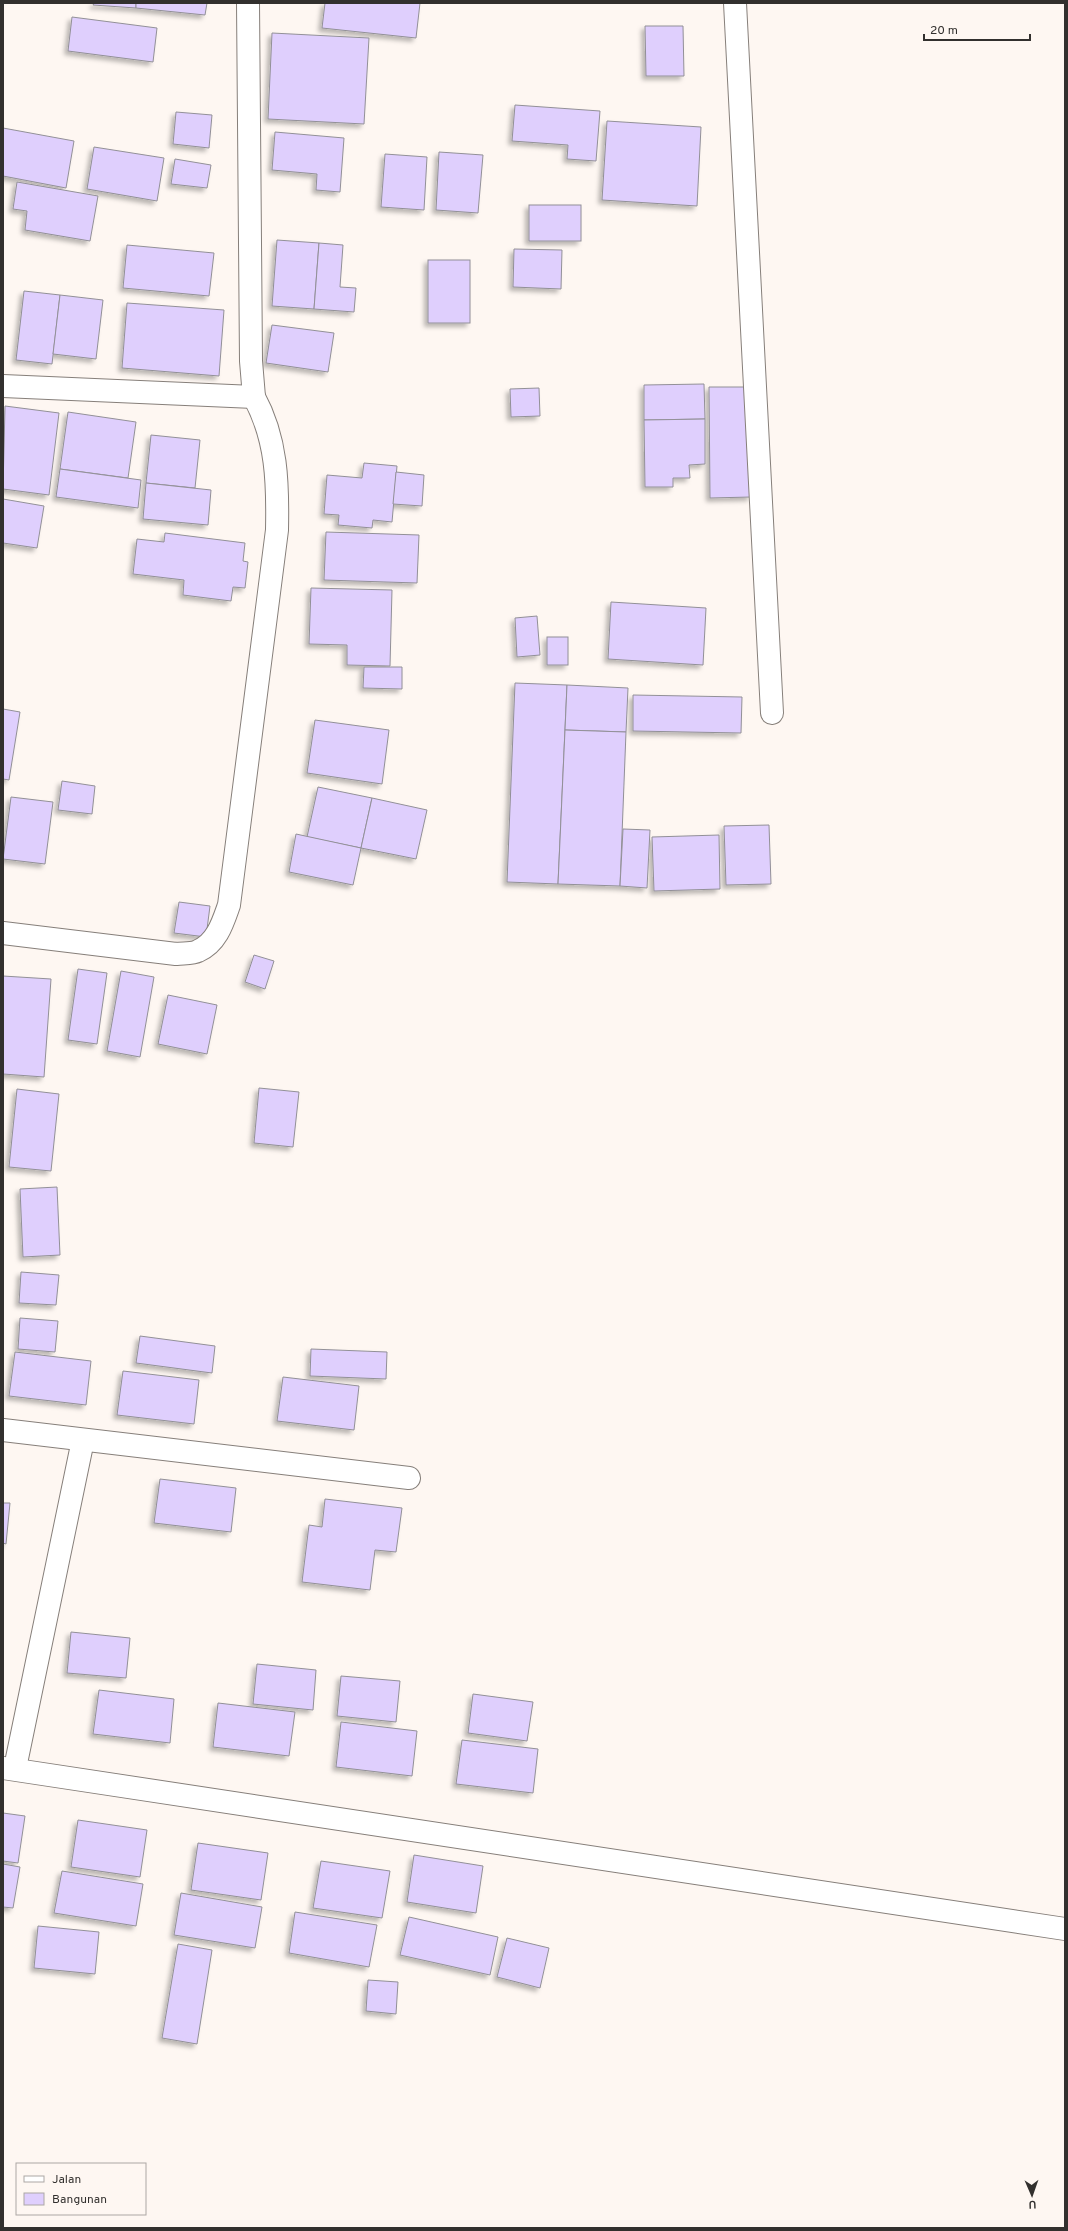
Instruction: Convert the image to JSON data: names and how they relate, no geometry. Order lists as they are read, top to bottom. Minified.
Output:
{"legend":["Jalan","Bangunan"],"scale_bar":"20 m","north":"bottom"}
